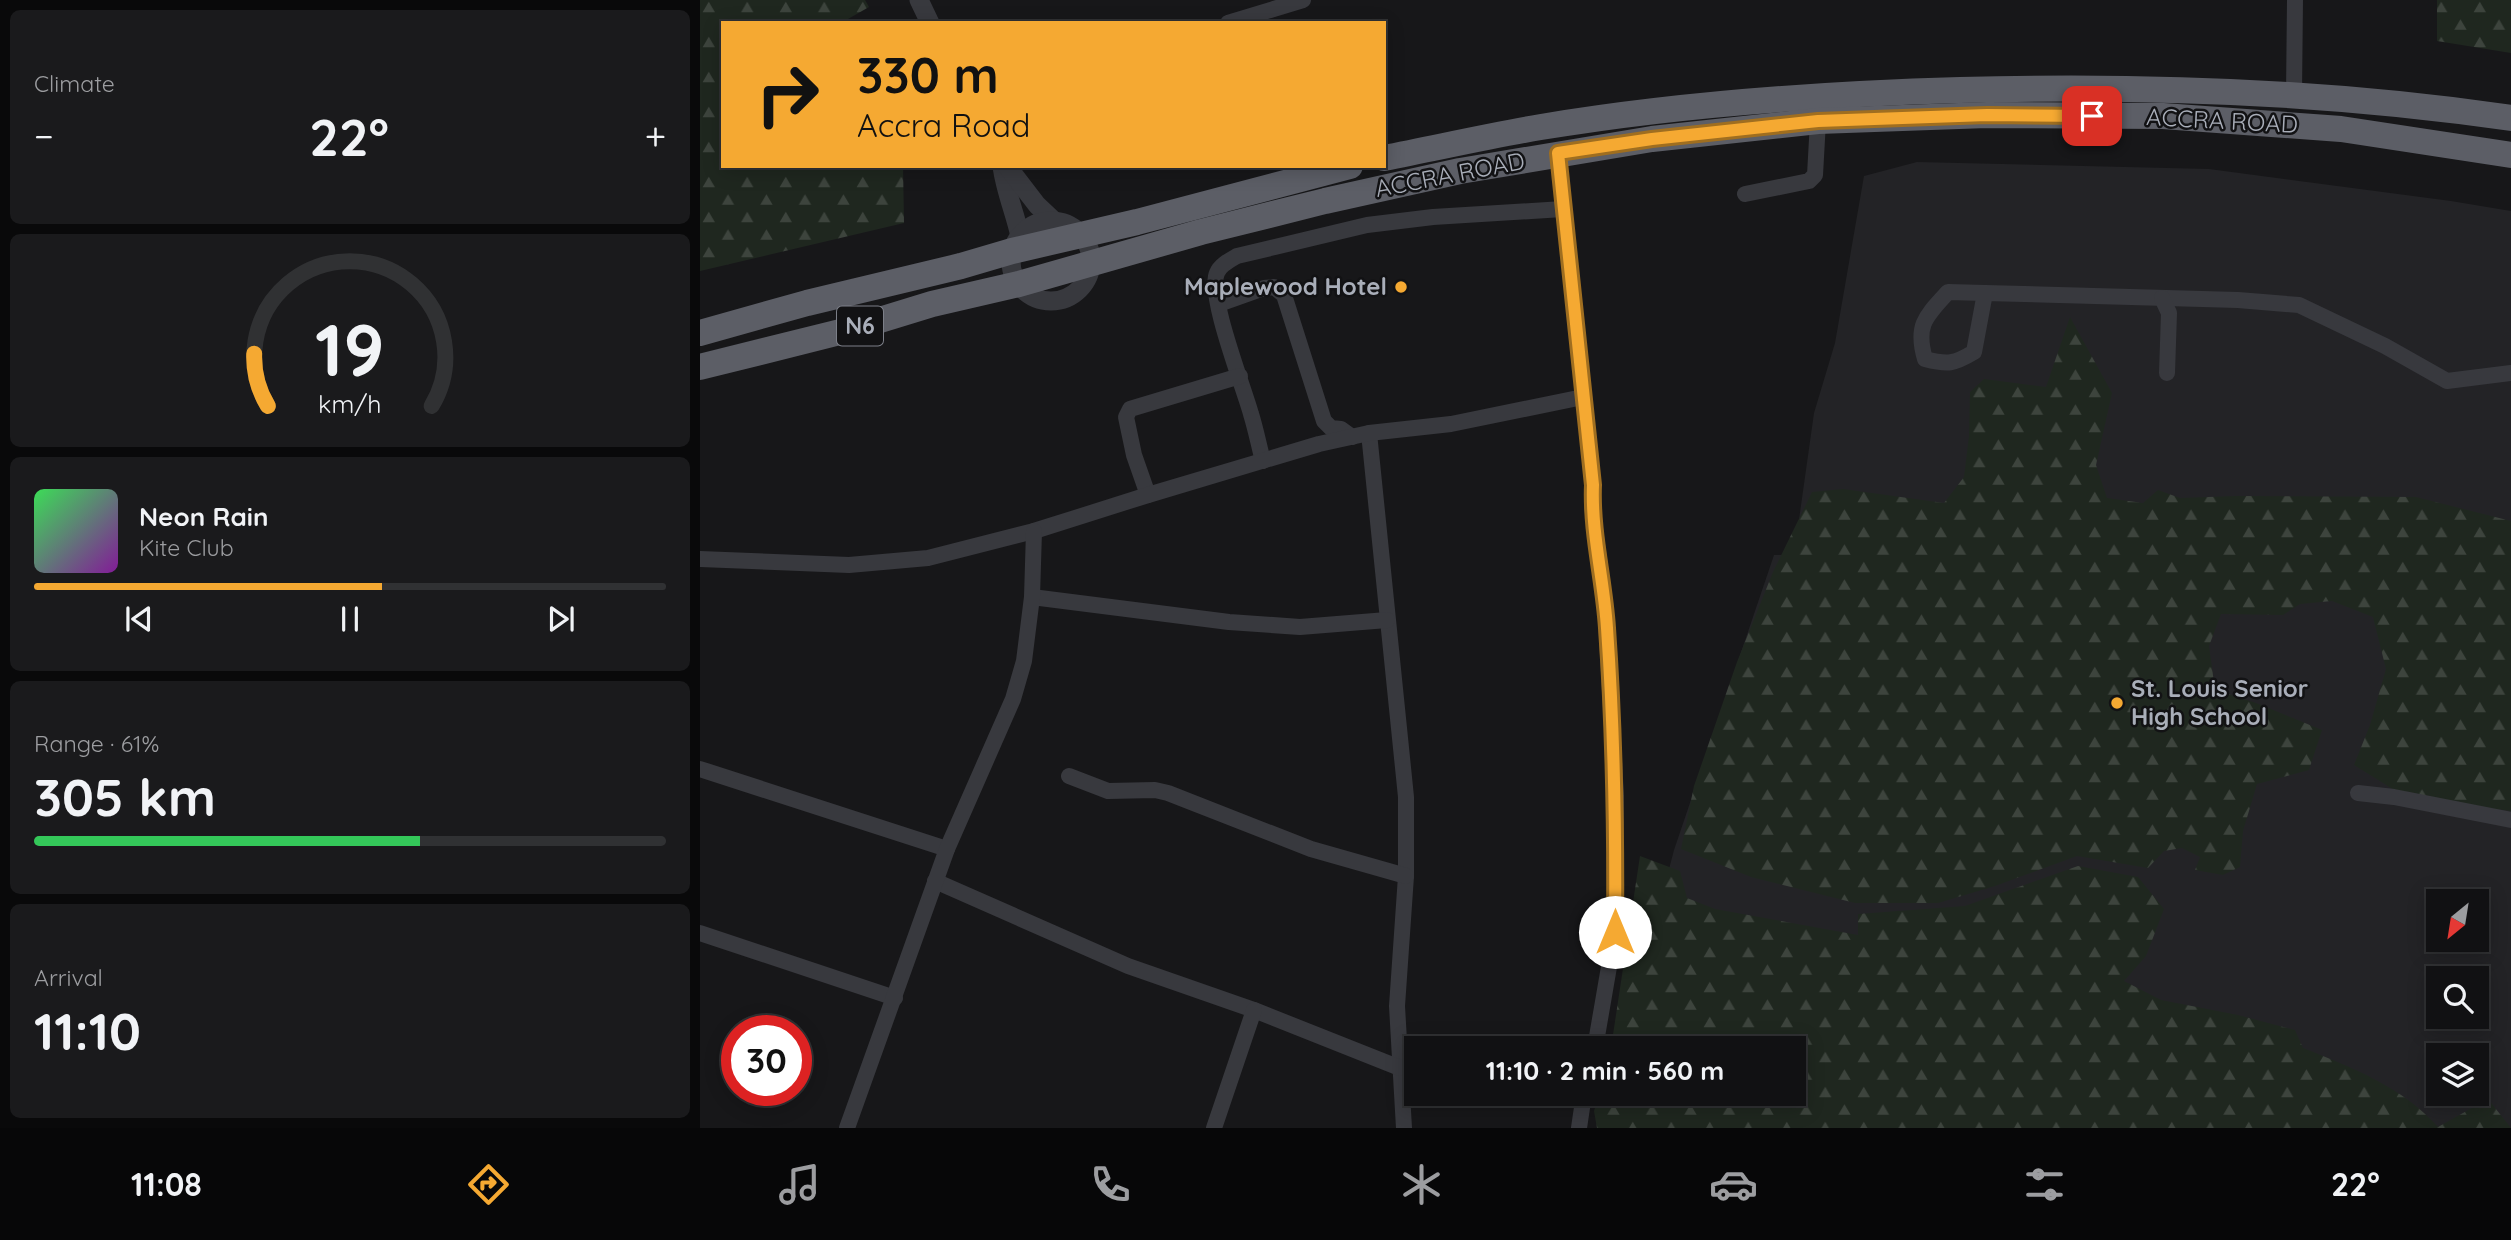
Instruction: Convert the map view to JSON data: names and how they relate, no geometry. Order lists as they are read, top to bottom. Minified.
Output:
{"streets":{"highway":["ACCRA ROAD","N6"]},"places":["Maplewood Hotel","St. Louis Senior High School"],"north":"bottom left","page":{"tile":["Climate",["Range · 61%","305 km"],["Arrival","11:10"]],"turn":["330 m","Accra Road"],"heat":["−","22°","+"],"song":["Neon Rain","Kite Club"],"limit":"30","trip":"11:10 · 2 min · 560 m","tabs":["11:08","22°"],"gauge":["19","km/h"]}}
